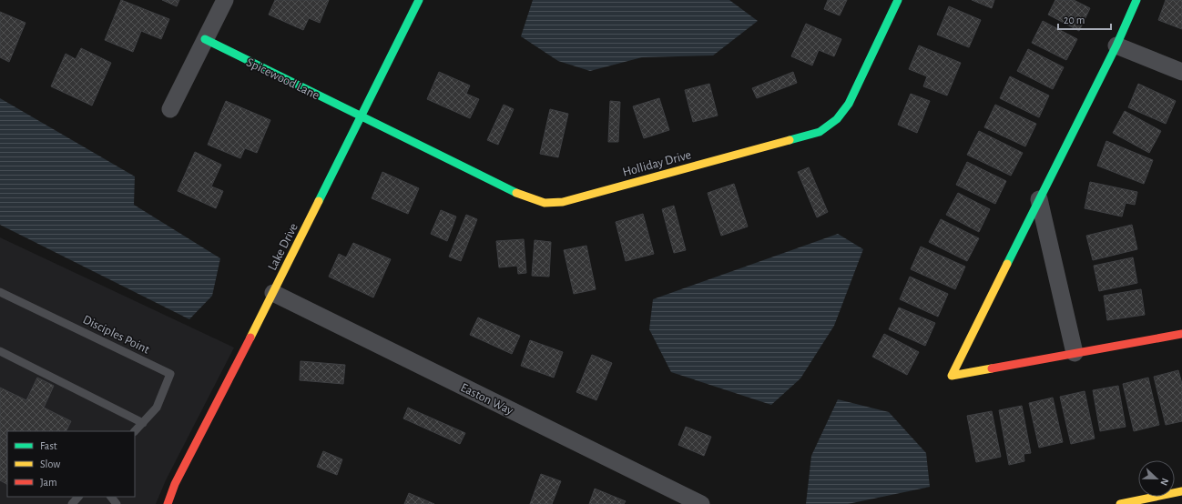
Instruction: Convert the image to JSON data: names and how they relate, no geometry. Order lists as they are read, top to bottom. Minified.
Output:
{"streets":{"street":["Spicewood Lane","Holliday Drive","Lake Drive","Easton Way"],"lane":["Disciples Point"]},"crossings":[["Spicewood Lane","Holliday Drive"],["Spicewood Lane","Lake Drive"],["Holliday Drive","Lake Drive"],["Lake Drive","Easton Way"]],"legend":["Fast","Slow","Jam"],"scale_bar":"20 m","north":"right"}
